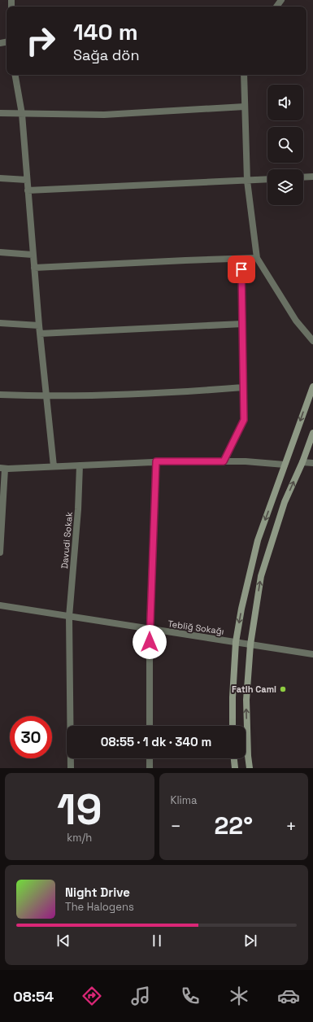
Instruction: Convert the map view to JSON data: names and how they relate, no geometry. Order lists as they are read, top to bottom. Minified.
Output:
{"streets":{"street":["Davudi Sokak","Tebliğ Sokağı"]},"crossings":[["Davudi Sokak","Tebliğ Sokağı"]],"places":["Fatih Cami"],"page":{"turn":["140 m","Sağa dön"],"limit":"30","trip":"08:55 · 1 dk · 340 m","tile":[["19","km/h"],"Klima"],"heat":["−","22°","+"],"song":["Night Drive","The Halogens"],"tabs":"08:54"}}
